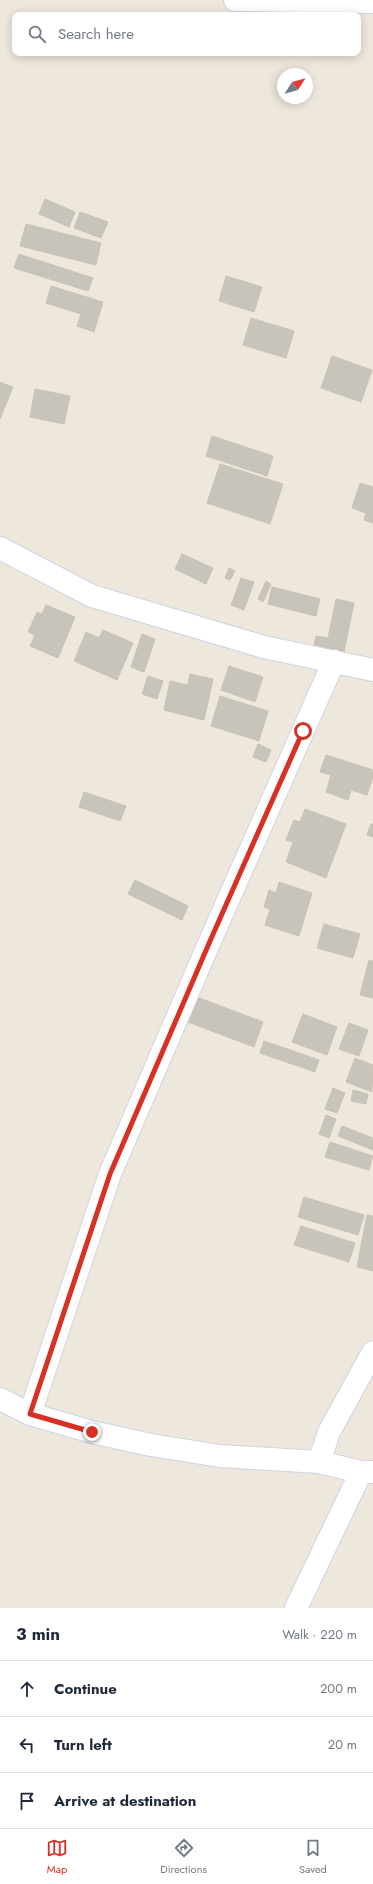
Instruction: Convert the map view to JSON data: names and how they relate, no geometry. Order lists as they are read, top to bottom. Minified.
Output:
{"north":"top right","page":{"search":"Search here","heading":["3 min","Walk · 220 m"],"list":[["Continue","200 m"],["Turn left","20 m"],"Arrive at destination"],"nav":["Map","Directions","Saved"]}}
